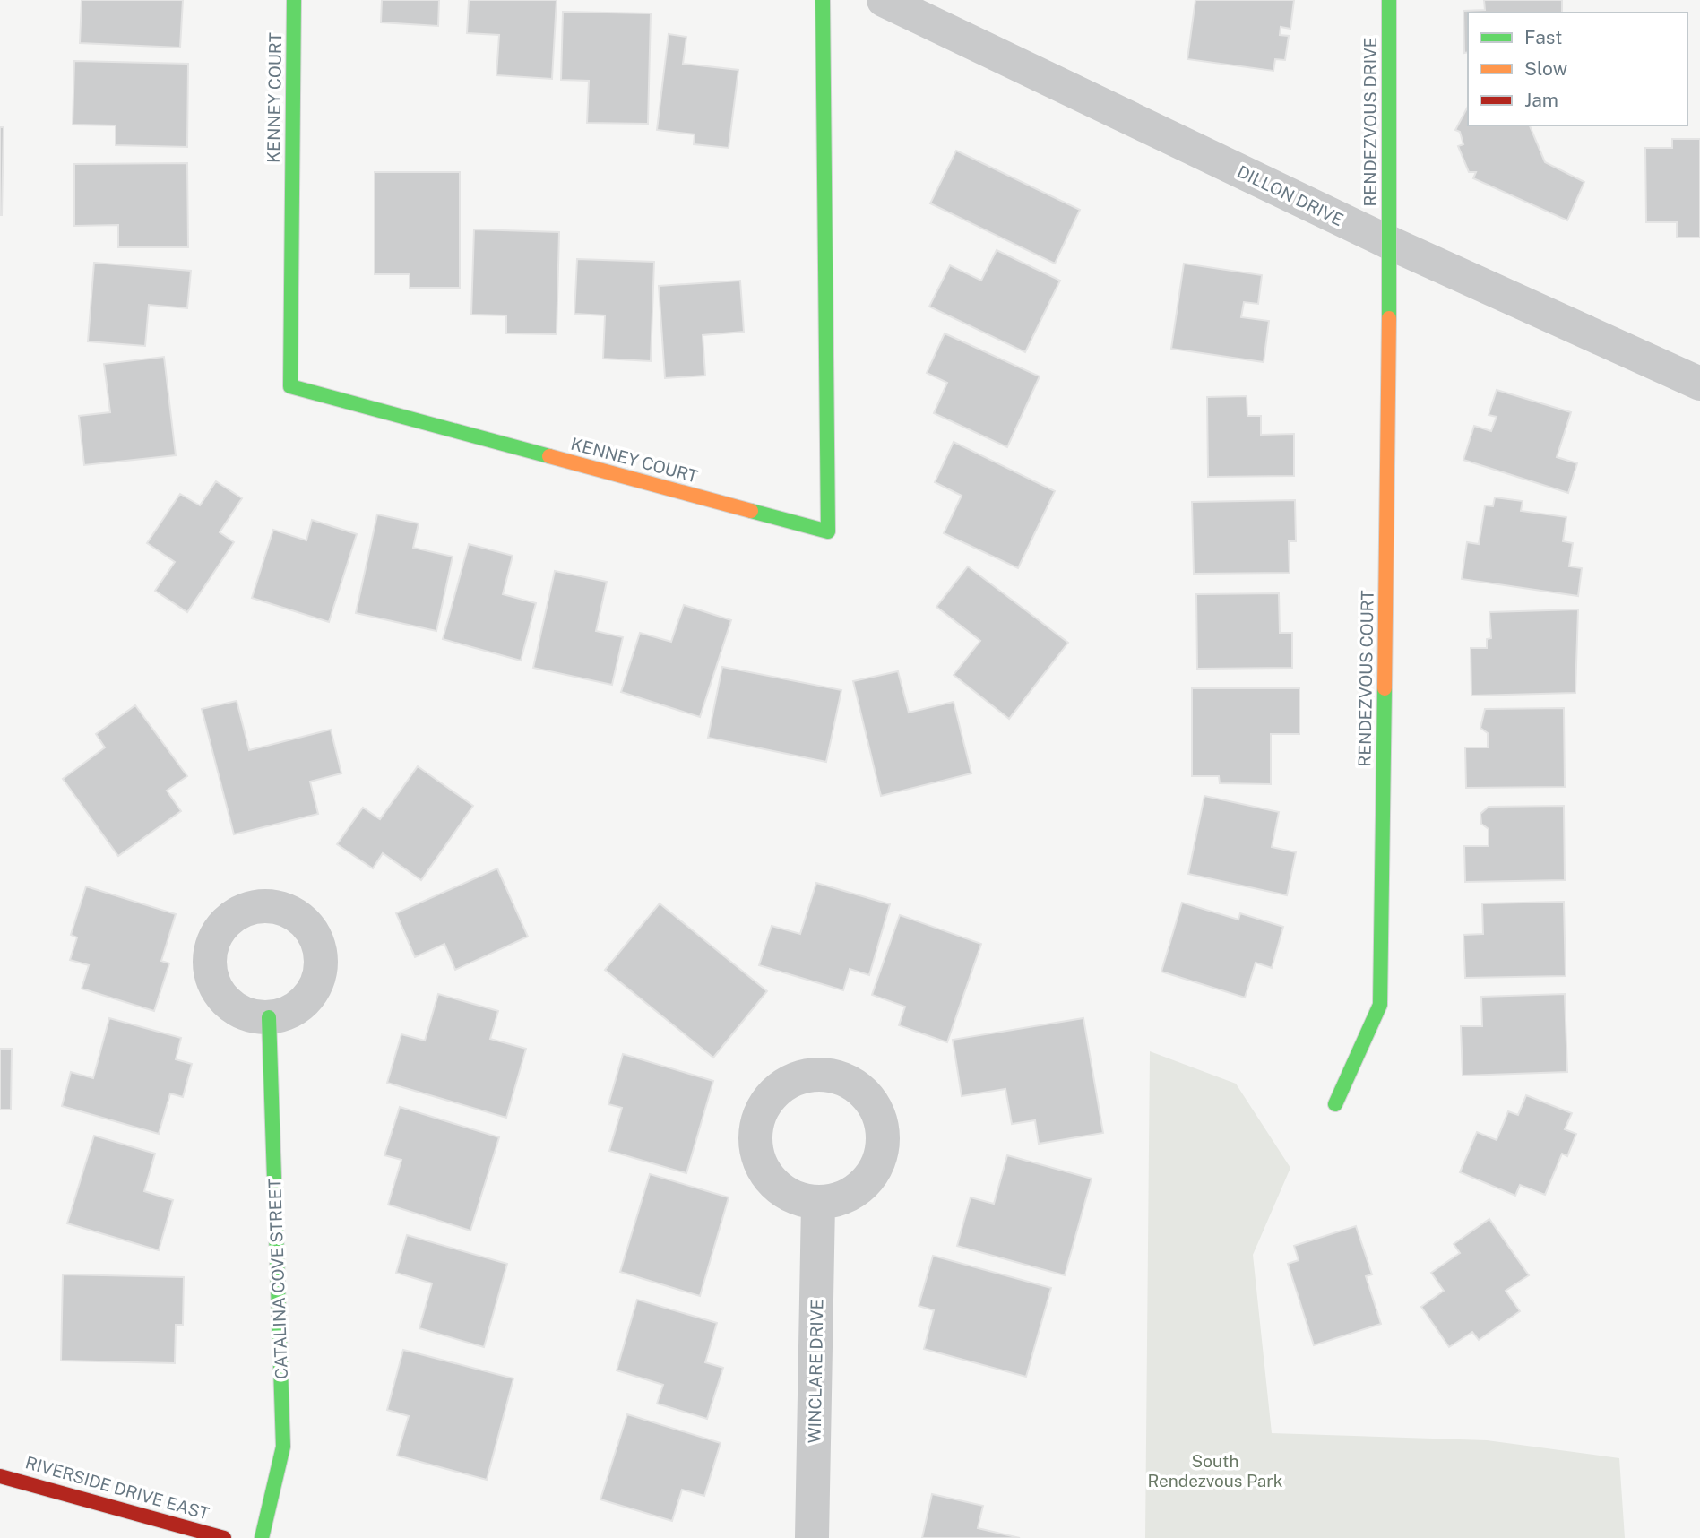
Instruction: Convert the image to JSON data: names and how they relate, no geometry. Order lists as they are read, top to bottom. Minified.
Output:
{"streets":{"street":["KENNEY COURT","RENDEZVOUS DRIVE","DILLON DRIVE","RENDEZVOUS COURT","CATALINA COVE STREET","WINCLARE DRIVE","RIVERSIDE DRIVE EAST"]},"crossings":[["RENDEZVOUS DRIVE","DILLON DRIVE"],["RENDEZVOUS DRIVE","RENDEZVOUS COURT"],["DILLON DRIVE","RENDEZVOUS COURT"]],"parks":["South Rendezvous Park"],"legend":["Fast","Slow","Jam"]}
